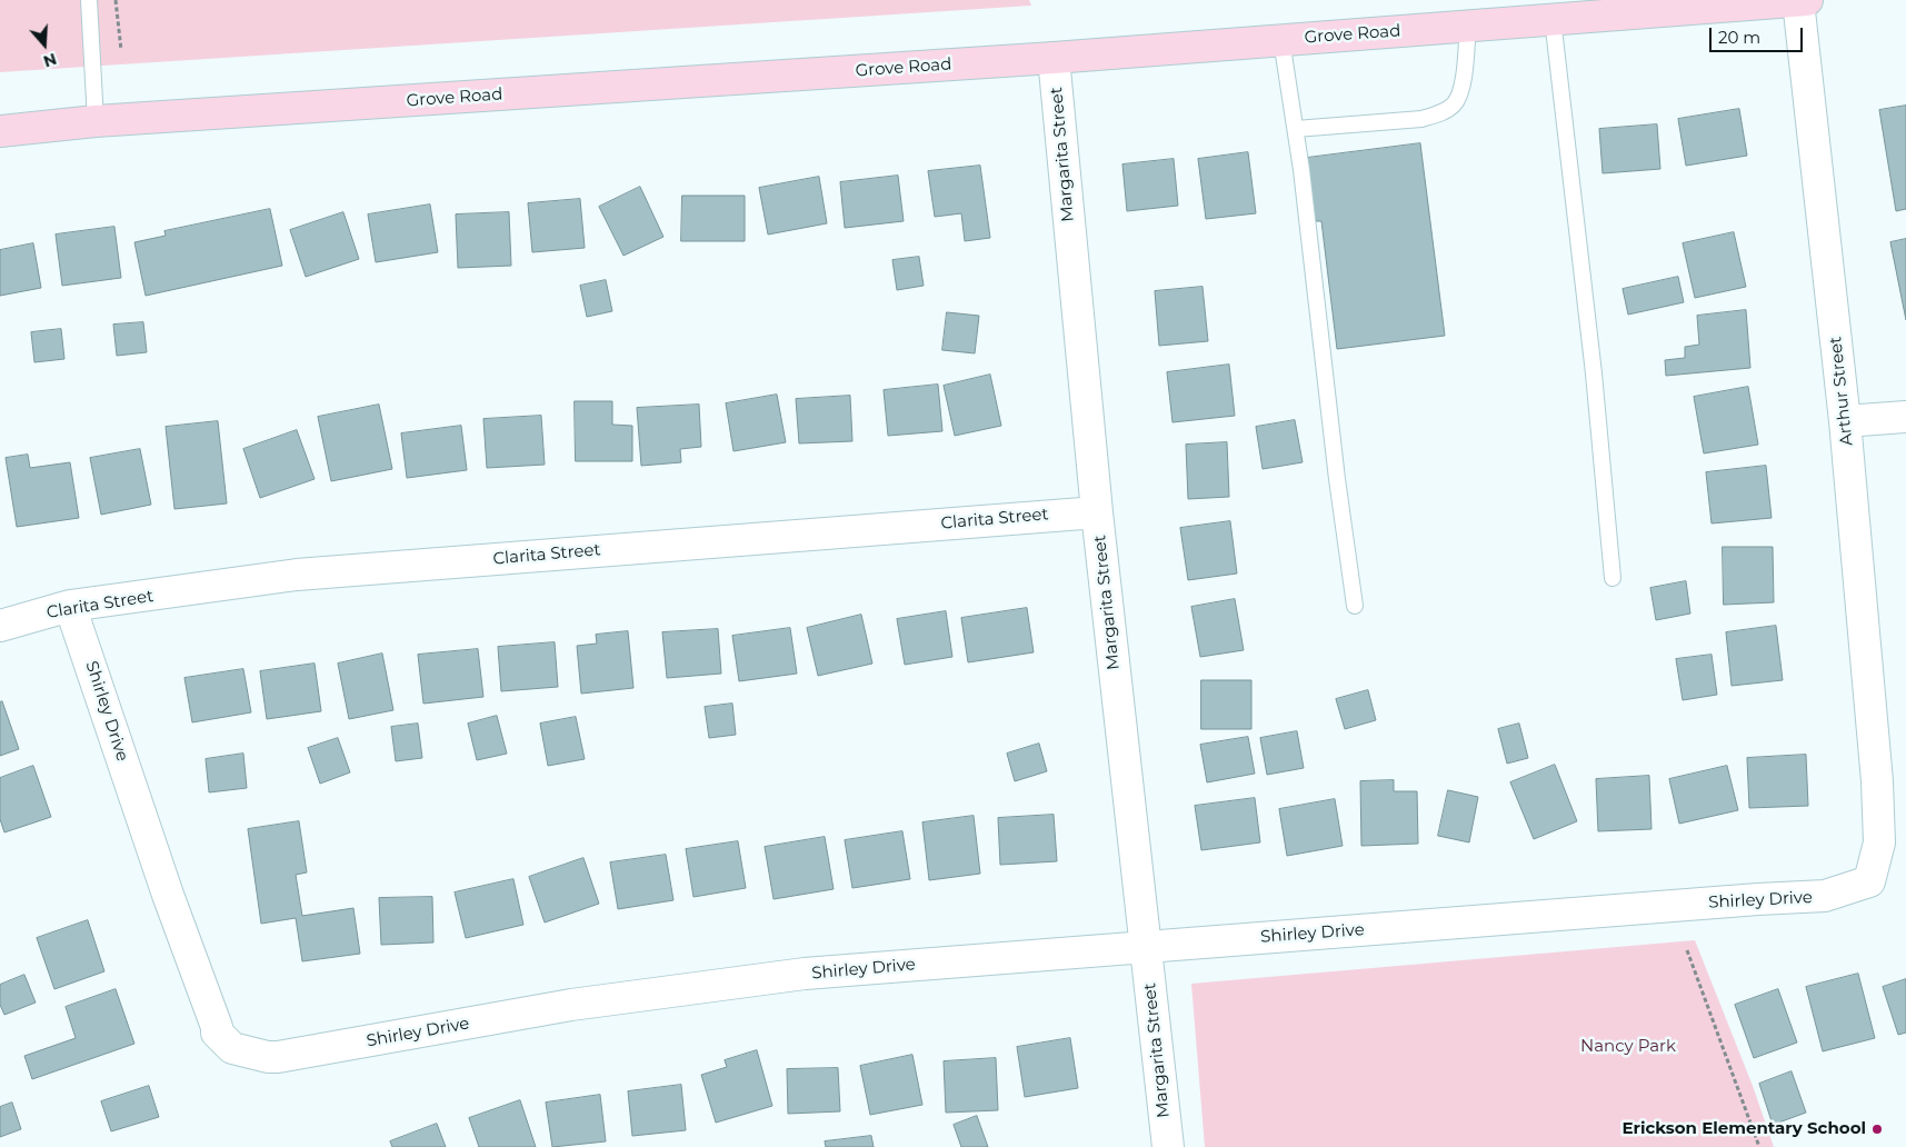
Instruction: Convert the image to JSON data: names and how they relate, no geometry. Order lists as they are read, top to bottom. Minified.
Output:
{"streets":{"main road":["Grove Road"],"street":["Margarita Street","Arthur Street","Clarita Street","Shirley Drive"]},"crossings":[["Grove Road","Margarita Street"],["Grove Road","Arthur Street"],["Margarita Street","Clarita Street"],["Margarita Street","Shirley Drive"],["Arthur Street","Shirley Drive"],["Clarita Street","Shirley Drive"]],"parks":["Nancy Park"],"places":["Erickson Elementary School"],"scale_bar":"20 m","north":"bottom"}
